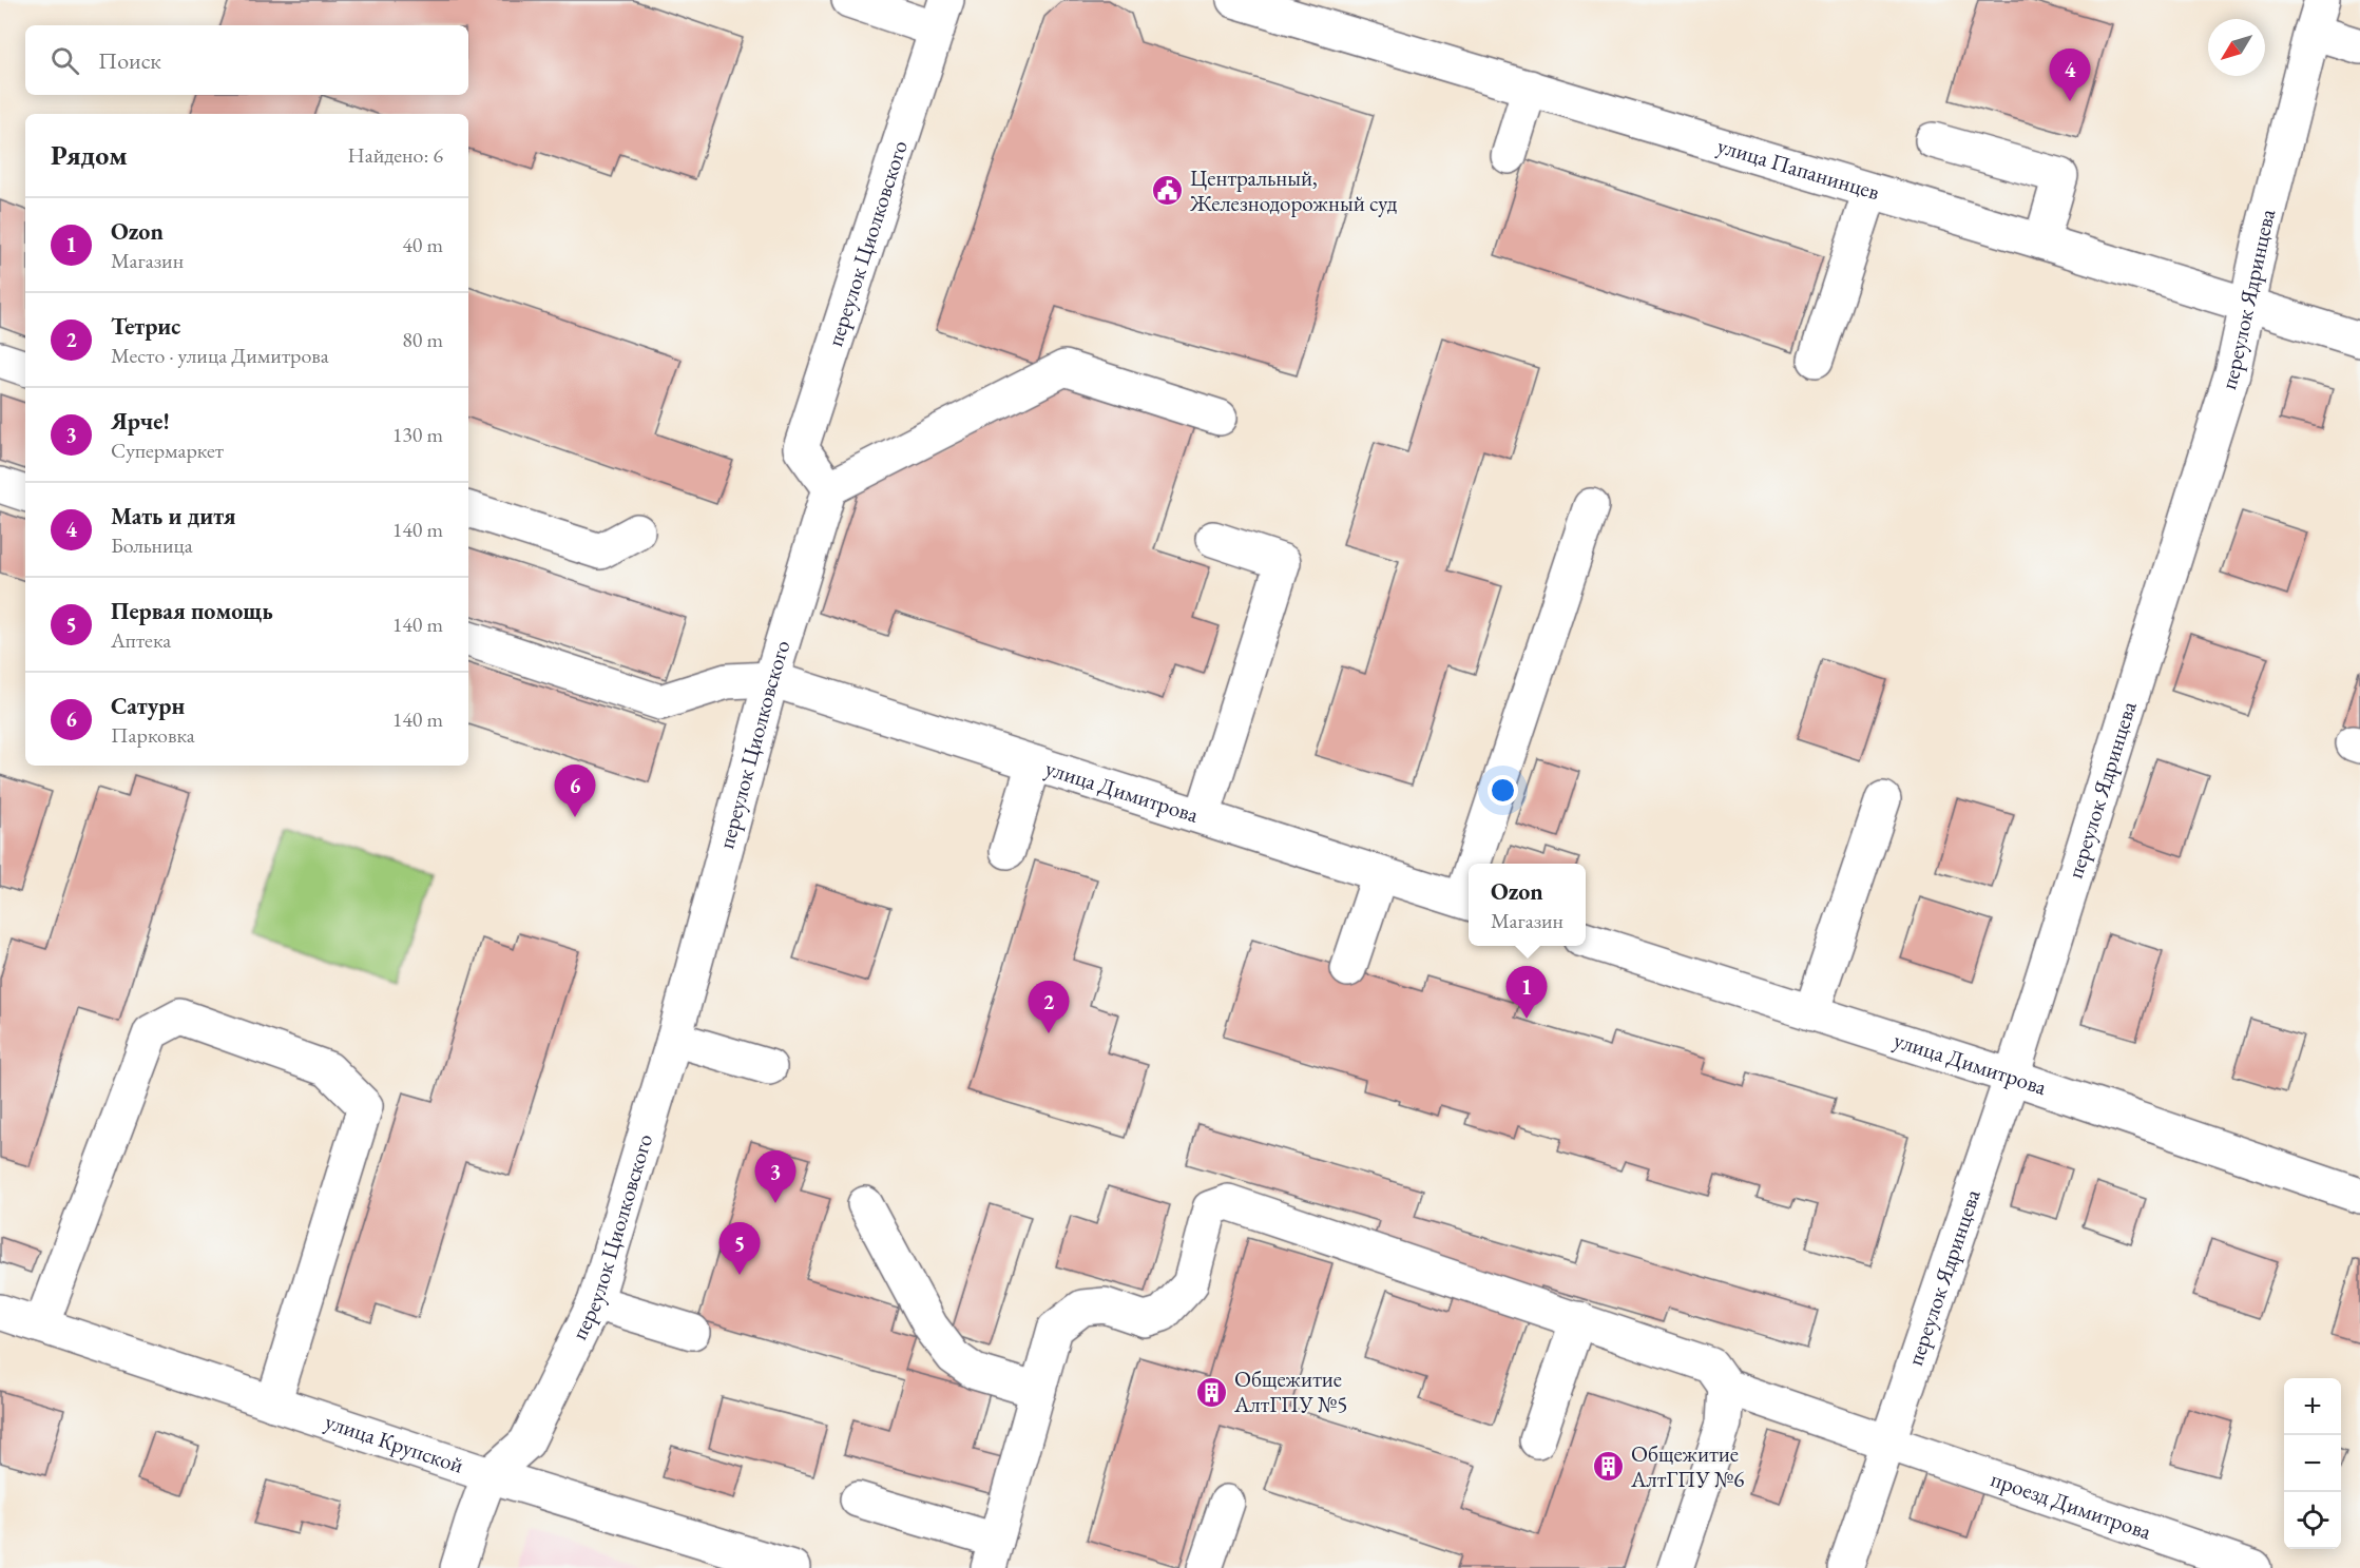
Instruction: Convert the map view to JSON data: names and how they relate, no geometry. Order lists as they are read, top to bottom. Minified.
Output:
{"streets":{"street":["улица Папанинцев","переулок Циолковского","переулок Ядринцева","улица Димитрова","улица Крупской","проезд Димитрова"]},"crossings":[["улица Папанинцев","переулок Ядринцева"],["переулок Циолковского","улица Димитрова"],["переулок Циолковского","улица Крупской"],["переулок Ядринцева","улица Димитрова"],["переулок Ядринцева","проезд Димитрова"]],"places":{"public building":["Центральный, Железнодорожный суд"],"building":["Общежитие АлтГПУ №5","Общежитие АлтГПУ №6"]},"north":"bottom left","page":{"search":"Поиск","pins":["4","6","1","2","3","5"],"heading":["Рядом","Найдено: 6"],"list":[{"mark":"1","name":"Ozon","note":"Магазин","value":"40 m"},{"mark":"2","name":"Тетрис","note":"Место · улица Димитрова","value":"80 m"},{"mark":"3","name":"Ярче!","note":"Супермаркет","value":"130 m"},{"mark":"4","name":"Мать и дитя","note":"Больница","value":"140 m"},{"mark":"5","name":"Первая помощь","note":"Аптека","value":"140 m"},{"mark":"6","name":"Сатурн","note":"Парковка","value":"140 m"}],"popup":["Ozon","Магазин"],"map_buttons":["+","−"]}}
